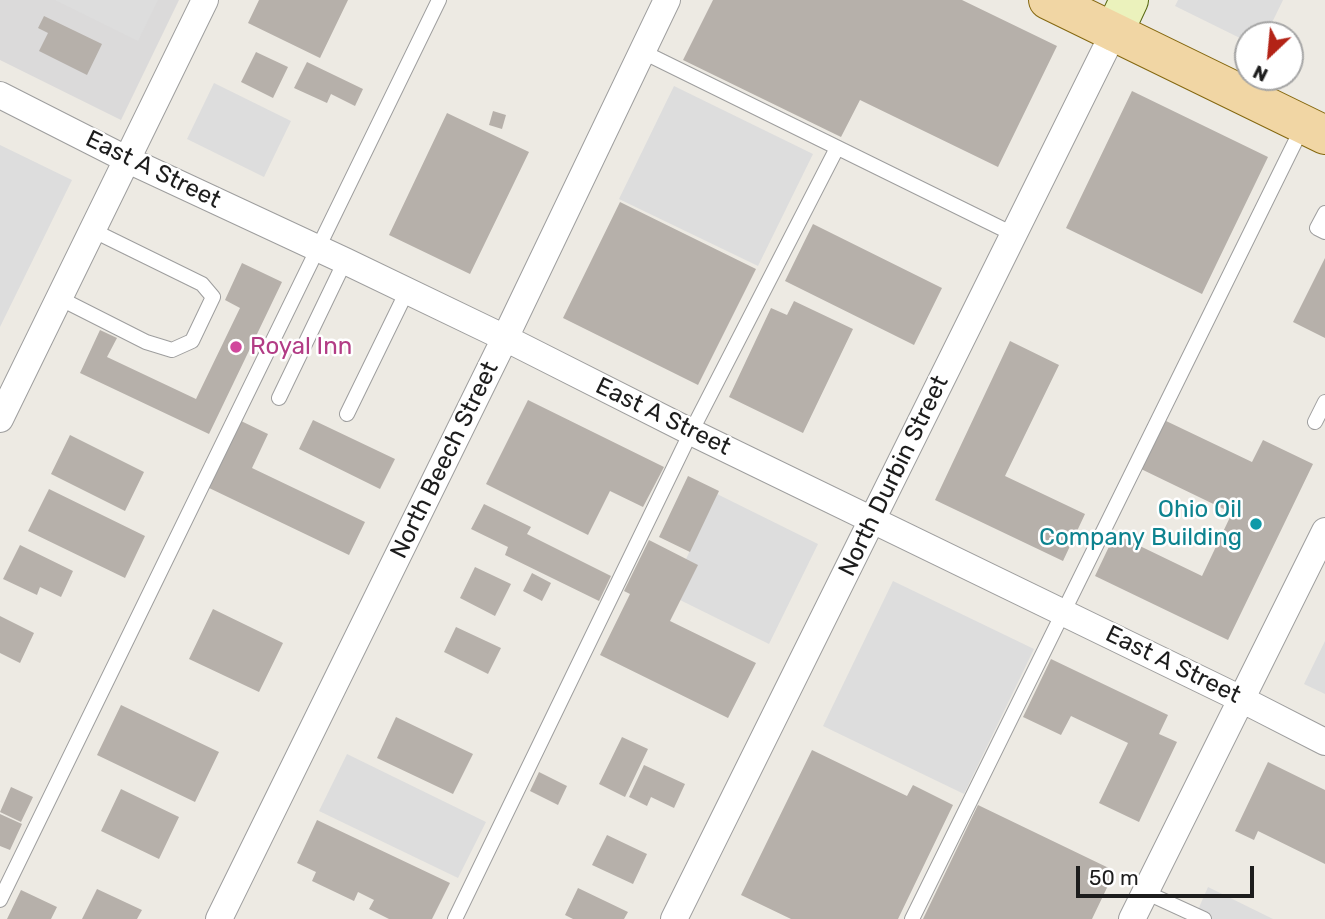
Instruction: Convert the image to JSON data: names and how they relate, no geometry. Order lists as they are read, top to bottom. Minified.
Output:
{"streets":{"street":["East A Street","North Beech Street","North Durbin Street"]},"crossings":[["East A Street","North Beech Street"],["East A Street","North Durbin Street"]],"places":["Royal Inn","Ohio Oil Company Building"],"scale_bar":"50 m","north":"bottom left"}
